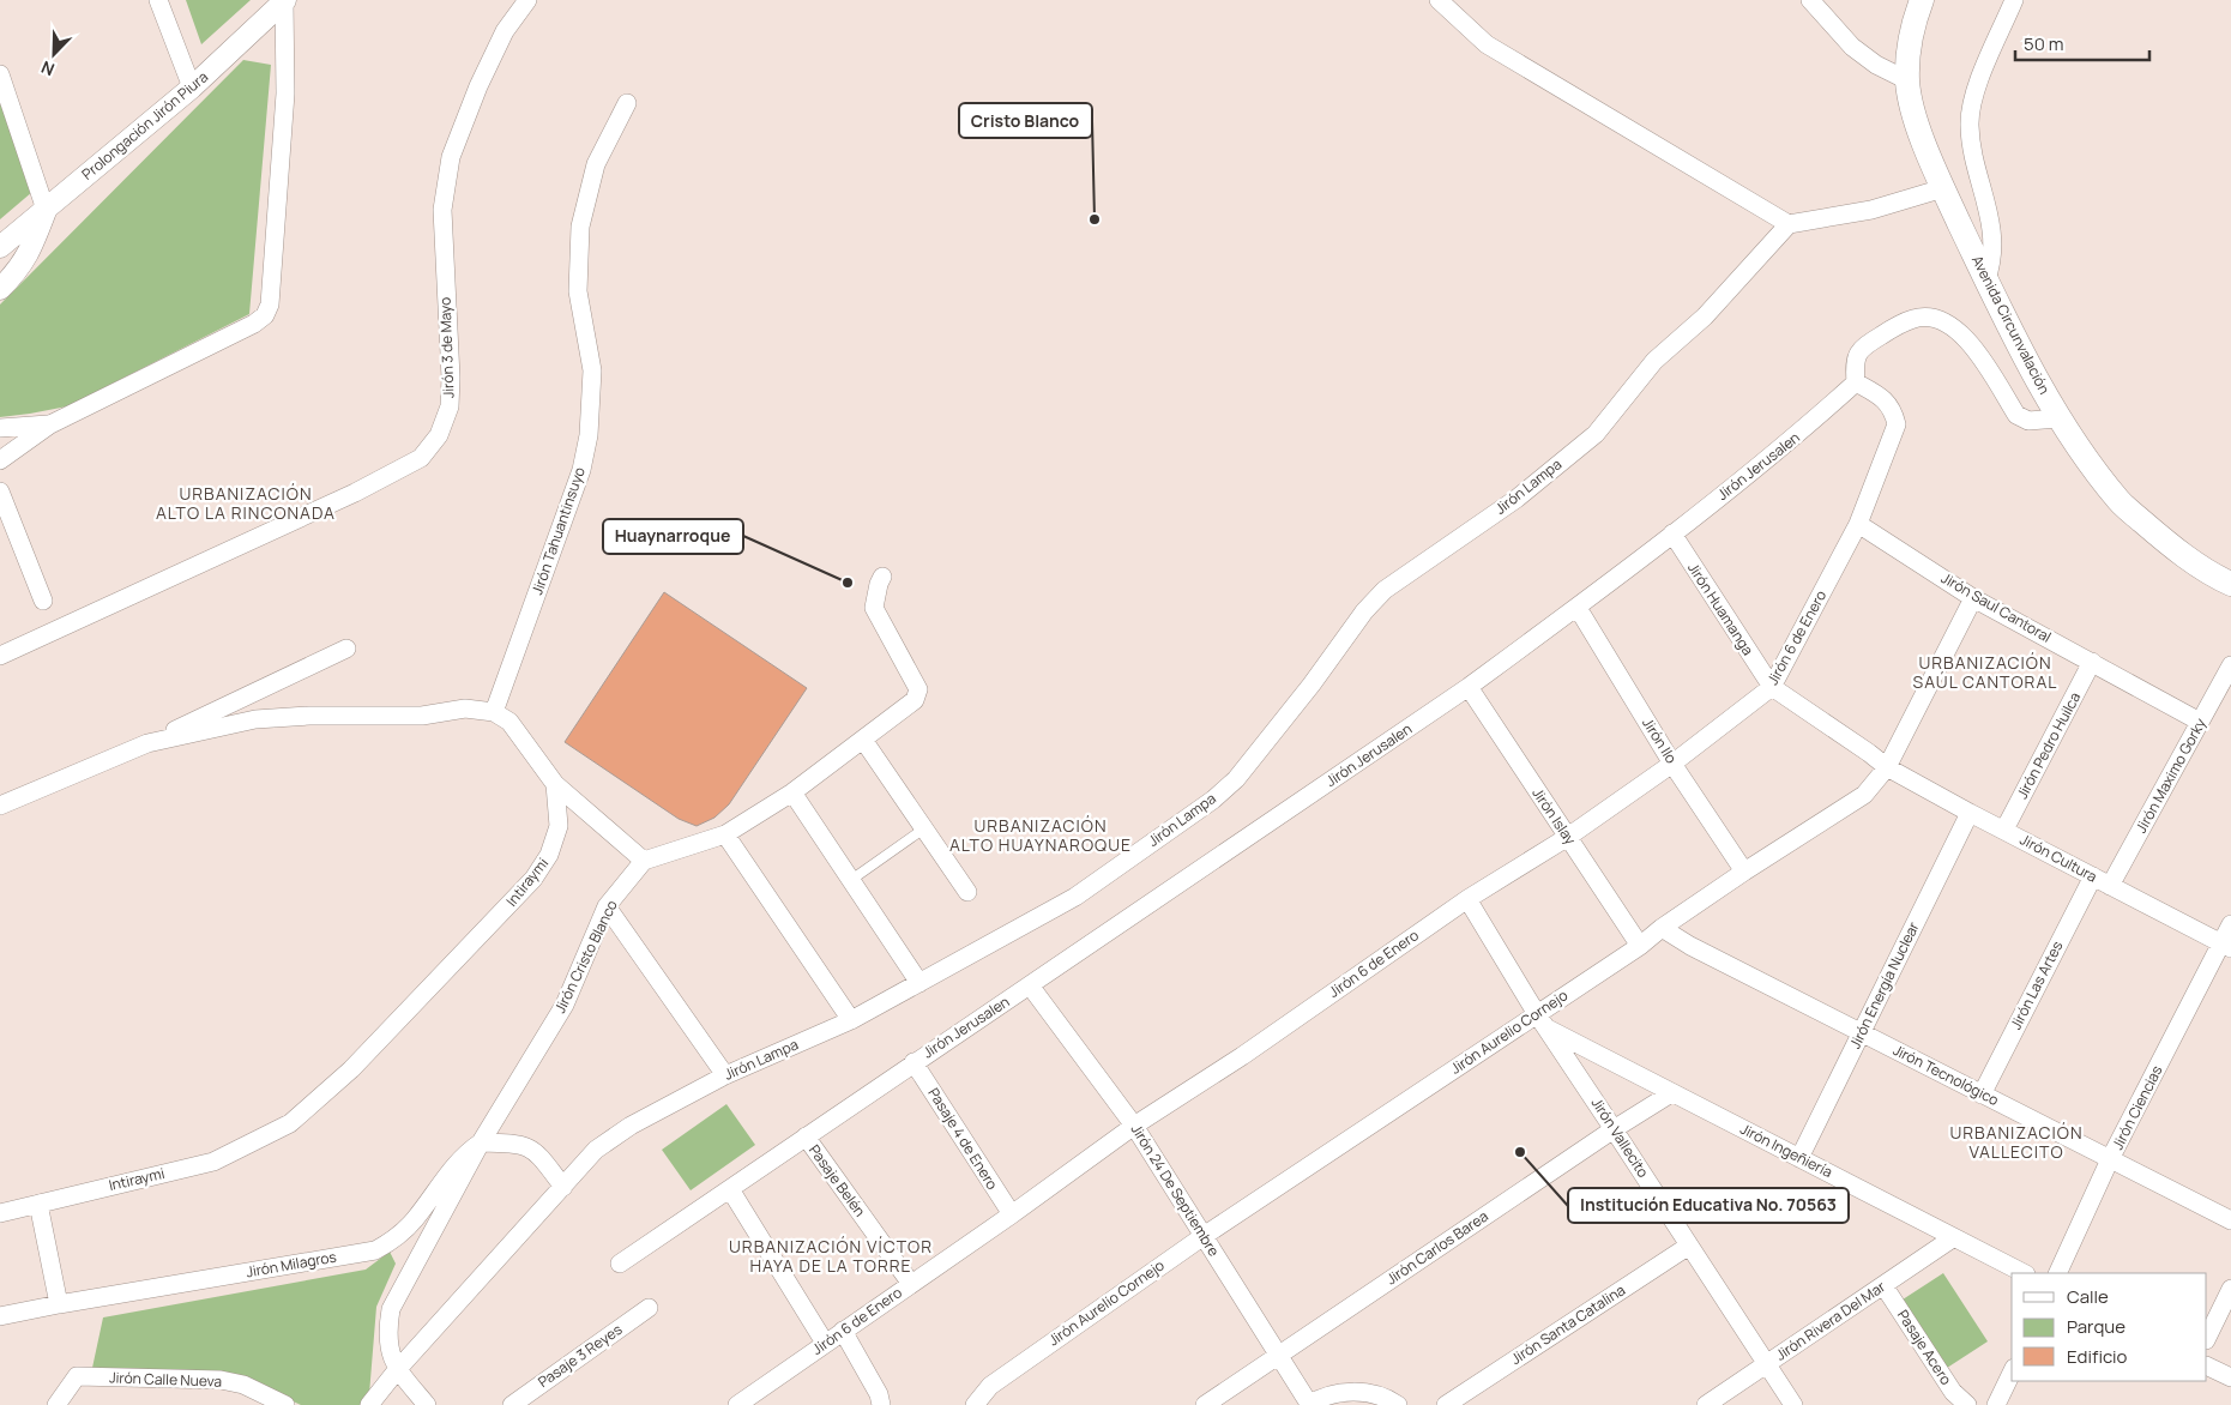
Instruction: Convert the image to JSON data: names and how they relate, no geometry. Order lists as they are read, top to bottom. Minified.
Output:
{"streets":{"main road":["Avenida Circunvalación"],"street":["Prolongación Jirón Piura","Jirón 3 de Mayo","Jirón Jerusalen","Jirón Lampa","Jirón Tahuantinsuyo","Jirón Saul Cantoral","Jirón Huamanga","Jirón 6 de Enero","Jirón Ilo","Jirón Pedro Huilca","Jirón Maximo Gorky","Jirón Islay","Jirón Cultura","Intiraymi","Jirón Cristo Blanco","Jirón Energía Nuclear","Jirón Las Artes","Jirón Aurelio Cornejo","Jirón Tecnológico","Jirón Ciencias","Jirón Vallecito","Pasaje 4 de Enero","Jirón Ingeñiería","Pasaje Belén","Jirón 24 De Septiembre","Jirón Carlos Barea","Jirón Milagros","Jirón Rivera Del Mar","Jirón Santa Catalina","Pasaje Acero","Pasaje 3 Reyes","Jirón Calle Nueva"]},"crossings":[["Jirón Jerusalen","Jirón Huamanga"],["Jirón Jerusalen","Jirón 6 de Enero"],["Jirón Jerusalen","Jirón Ilo"],["Jirón Jerusalen","Jirón Islay"],["Jirón Jerusalen","Pasaje 4 de Enero"],["Jirón Jerusalen","Pasaje Belén"],["Jirón Jerusalen","Jirón 24 De Septiembre"],["Jirón Lampa","Jirón Cristo Blanco"],["Jirón Saul Cantoral","Jirón 6 de Enero"],["Jirón Saul Cantoral","Jirón Pedro Huilca"],["Jirón Saul Cantoral","Jirón Maximo Gorky"],["Jirón Saul Cantoral","Jirón Aurelio Cornejo"],["Jirón Huamanga","Jirón 6 de Enero"],["Jirón Huamanga","Jirón Cultura"],["Jirón Huamanga","Jirón Aurelio Cornejo"],["Jirón 6 de Enero","Jirón Ilo"],["Jirón 6 de Enero","Jirón Islay"],["Jirón 6 de Enero","Jirón Vallecito"],["Jirón 6 de Enero","Pasaje 4 de Enero"],["Jirón 6 de Enero","Pasaje Belén"],["Jirón 6 de Enero","Jirón 24 De Septiembre"],["Jirón Ilo","Jirón Aurelio Cornejo"],["Jirón Pedro Huilca","Jirón Cultura"],["Jirón Maximo Gorky","Jirón Cultura"],["Jirón Islay","Jirón Aurelio Cornejo"],["Jirón Cultura","Jirón Energía Nuclear"],["Jirón Cultura","Jirón Las Artes"],["Jirón Cultura","Jirón Aurelio Cornejo"],["Jirón Cultura","Jirón Ciencias"],["Jirón Cristo Blanco","Jirón Milagros"],["Jirón Energía Nuclear","Jirón Tecnológico"],["Jirón Energía Nuclear","Jirón Ingeñiería"],["Jirón Las Artes","Jirón Tecnológico"],["Jirón Aurelio Cornejo","Jirón Tecnológico"],["Jirón Aurelio Cornejo","Jirón Vallecito"],["Jirón Aurelio Cornejo","Jirón Ingeñiería"],["Jirón Aurelio Cornejo","Jirón 24 De Septiembre"],["Jirón Tecnológico","Jirón Ciencias"],["Jirón Vallecito","Jirón Ingeñiería"],["Jirón Vallecito","Jirón Carlos Barea"],["Jirón Vallecito","Jirón Rivera Del Mar"],["Jirón Vallecito","Jirón Santa Catalina"],["Jirón Ingeñiería","Jirón Carlos Barea"],["Jirón Ingeñiería","Jirón Rivera Del Mar"],["Jirón 24 De Septiembre","Jirón Carlos Barea"],["Jirón Rivera Del Mar","Pasaje Acero"]],"districts":["URBANIZACIÓN ALTO LA RINCONADA","URBANIZACIÓN SAÚL CANTORAL","URBANIZACIÓN ALTO HUAYNAROQUE","URBANIZACIÓN VALLECITO","URBANIZACIÓN VÍCTOR HAYA DE LA TORRE"],"places":["Cristo Blanco","Huaynarroque","Institución Educativa No. 70563"],"legend":["Calle","Parque","Edificio"],"scale_bar":"50 m","north":"bottom left"}
